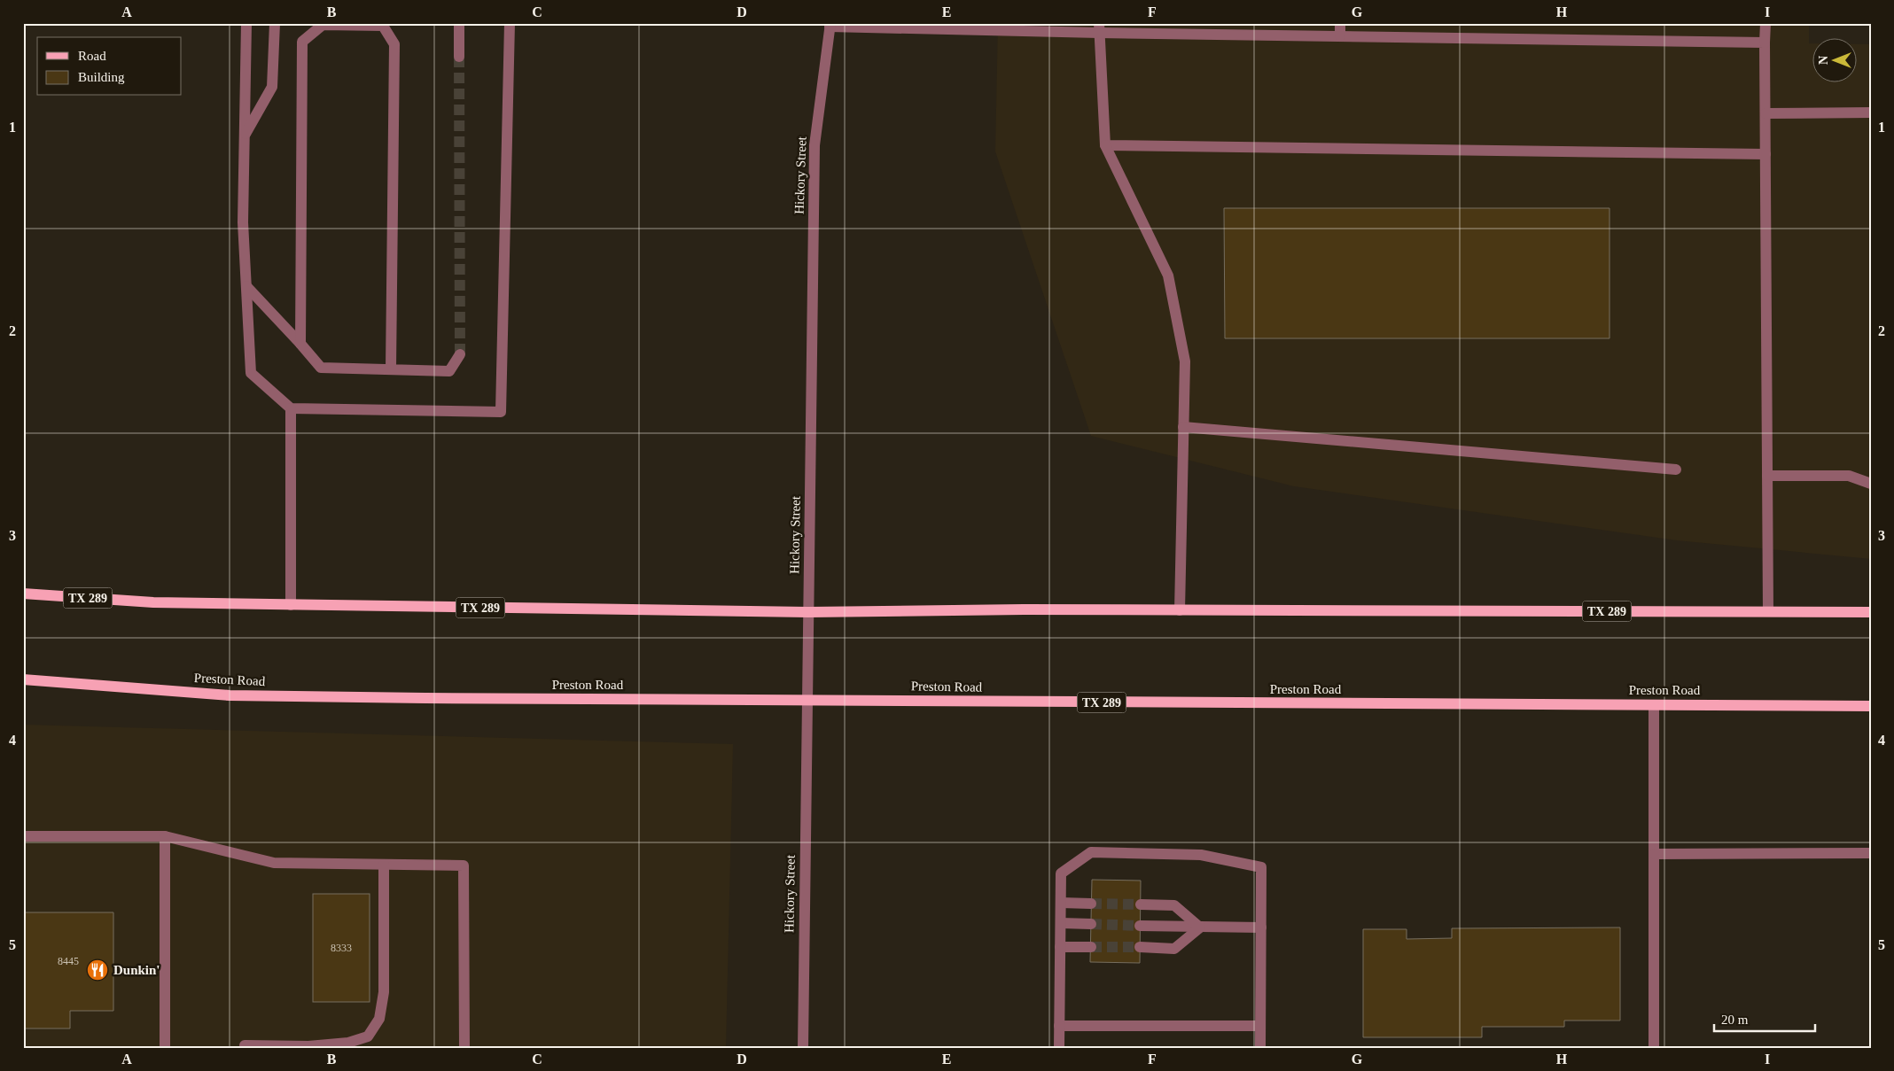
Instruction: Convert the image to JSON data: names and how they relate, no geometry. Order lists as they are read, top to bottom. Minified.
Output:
{"streets":{"main road":["TX 289","Preston Road"],"street":["Hickory Street"]},"crossings":[["Hickory Street","TX 289"],["Hickory Street","Preston Road"]],"places":{"restaurant":["Dunkin'"]},"house_numbers":["8333","8445"],"legend":["Road","Building"],"scale_bar":"20 m","north":"left","grid":{"columns":["A","B","C","D","E","F","G","H","I"],"rows":["1","2","3","4","5"]}}
